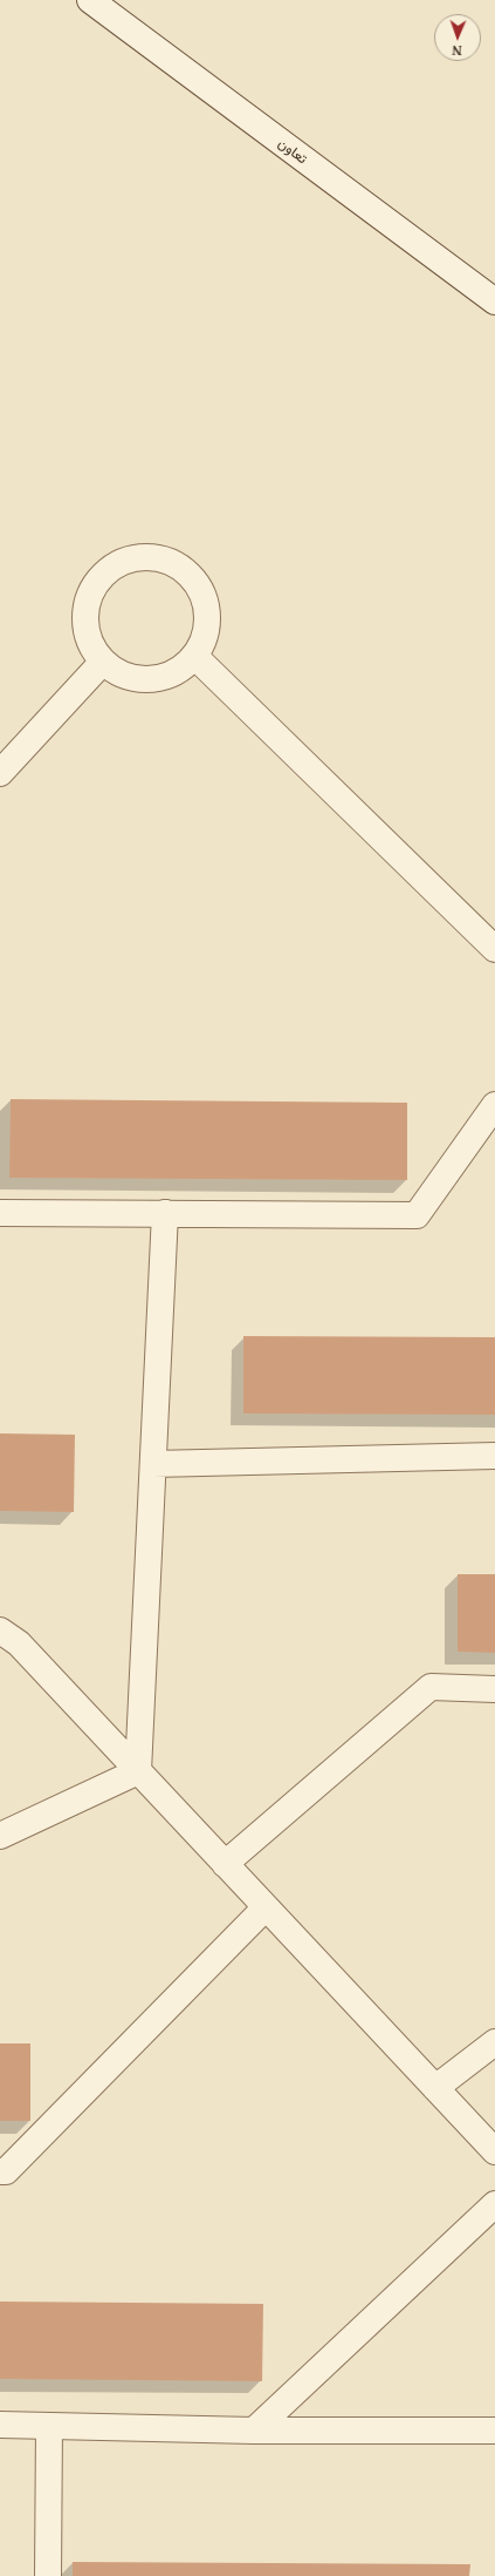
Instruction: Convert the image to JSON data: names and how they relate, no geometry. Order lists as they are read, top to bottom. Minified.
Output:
{"streets":{"street":["تعاون"]},"north":"bottom"}
